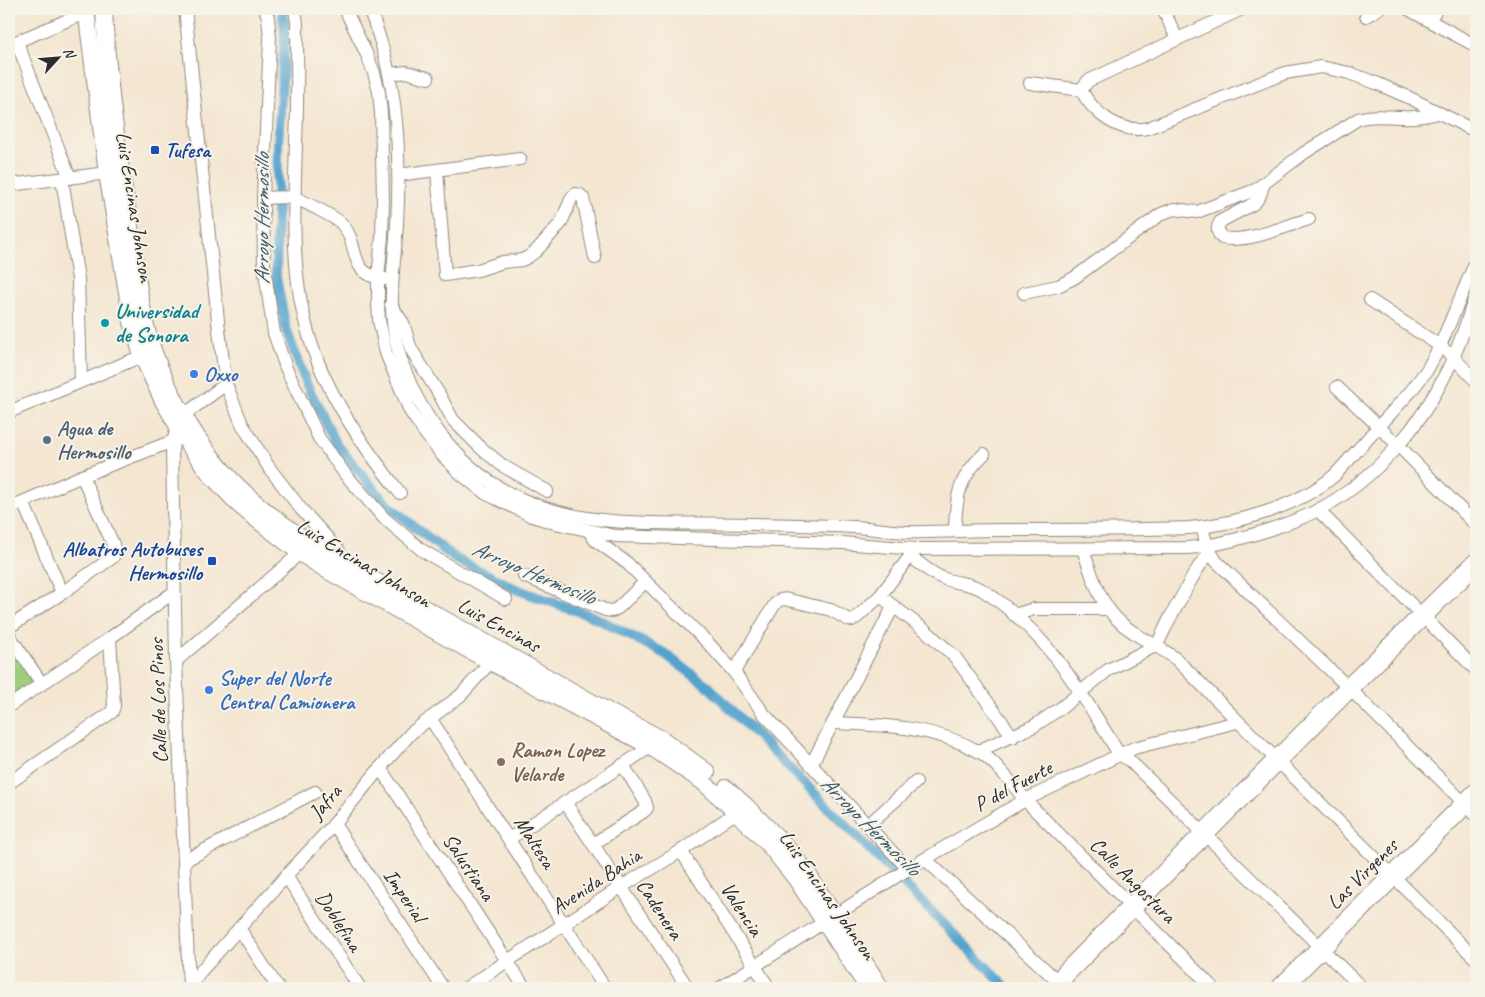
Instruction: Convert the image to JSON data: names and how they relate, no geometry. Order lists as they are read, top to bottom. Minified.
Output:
{"streets":{"highway":["Las Virgenes"],"main road":["Luis Encinas Johnson","Luis Encinas"],"street":["Calle de Los Pinos","P del Fuerte","Jafra","Maltesa","Salustiana","Calle Angostura","Avenida Bahia","Imperial","Cadenera","Valencia","Doblefina"]},"crossings":[["Luis Encinas Johnson","Luis Encinas"],["Luis Encinas Johnson","Calle de Los Pinos"],["Luis Encinas Johnson","P del Fuerte"],["Luis Encinas Johnson","Jafra"],["Luis Encinas Johnson","Avenida Bahia"],["Luis Encinas","Calle de Los Pinos"],["Luis Encinas","Jafra"],["Calle de Los Pinos","Jafra"],["P del Fuerte","Calle Angostura"],["P del Fuerte","Valencia"],["Jafra","Maltesa"],["Jafra","Salustiana"],["Jafra","Imperial"],["Jafra","Doblefina"],["Maltesa","Avenida Bahia"],["Salustiana","Avenida Bahia"],["Avenida Bahia","Cadenera"],["Avenida Bahia","Valencia"]],"water":["Arroyo Hermosillo"],"places":{"transit":["Tufesa","Albatros Autobuses Hermosillo"],"other":["Universidad de Sonora","Oxxo","Agua de Hermosillo","Super del Norte Central Camionera","Ramon Lopez Velarde"]},"north":"top right"}
